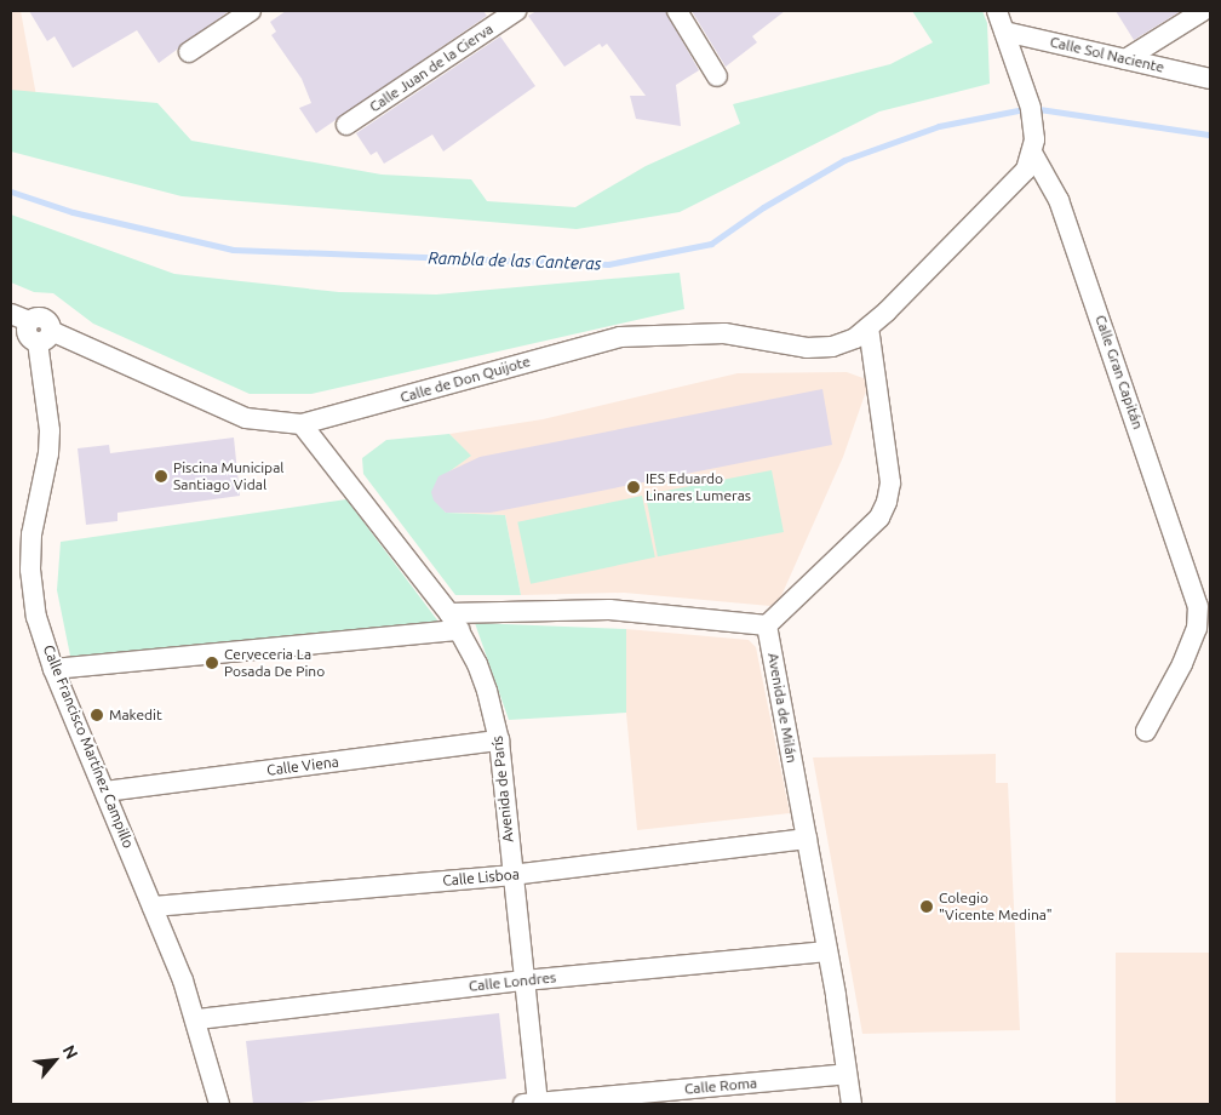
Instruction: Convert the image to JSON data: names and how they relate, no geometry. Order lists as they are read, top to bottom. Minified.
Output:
{"streets":{"street":["Calle Sol Naciente","Calle Juan de la Cierva","Calle Gran Capitán","Calle de Don Quijote","Avenida de Milán","Calle Francisco Martínez Campillo","Calle Viena","Avenida de París","Calle Lisboa","Calle Londres","Calle Roma"]},"crossings":[["Calle Sol Naciente","Calle Gran Capitán"],["Calle Gran Capitán","Calle de Don Quijote"],["Calle de Don Quijote","Calle Francisco Martínez Campillo"],["Calle de Don Quijote","Avenida de París"],["Avenida de Milán","Calle Lisboa"],["Avenida de Milán","Calle Londres"],["Avenida de Milán","Calle Roma"],["Calle Francisco Martínez Campillo","Calle Viena"],["Calle Francisco Martínez Campillo","Calle Lisboa"],["Calle Francisco Martínez Campillo","Calle Londres"],["Calle Viena","Avenida de París"],["Avenida de París","Calle Lisboa"],["Avenida de París","Calle Londres"],["Avenida de París","Calle Roma"]],"water":["Rambla de las Canteras"],"places":["Piscina Municipal Santiago Vidal","IES Eduardo Linares Lumeras","Cerveceria La Posada De Pino","Makedit","Colegio \"Vicente Medina\""],"north":"top right"}
